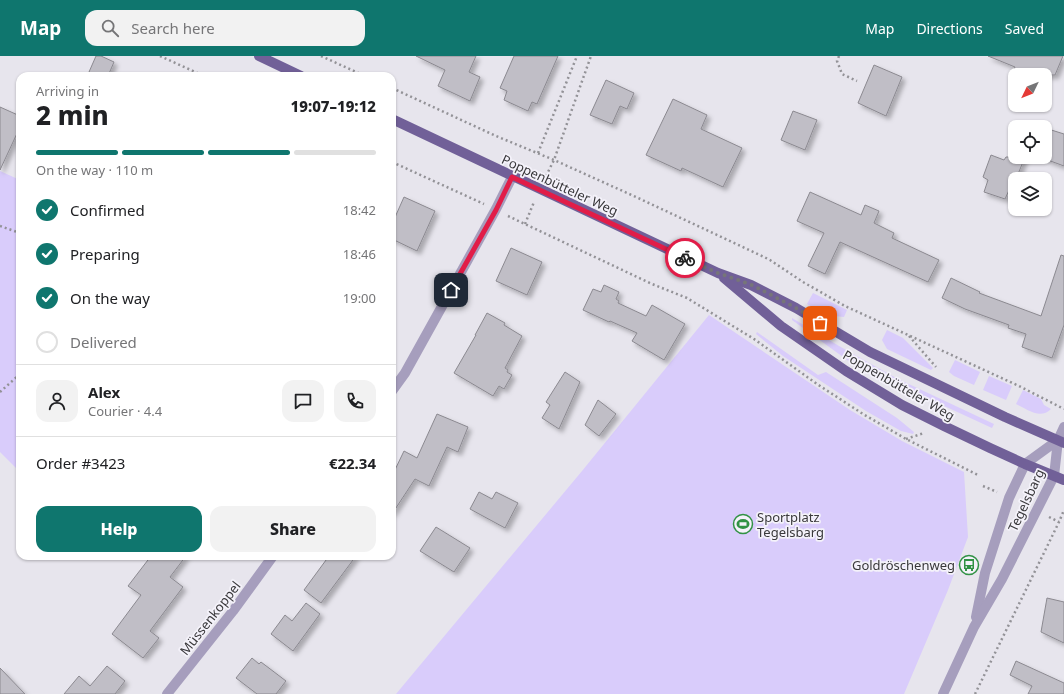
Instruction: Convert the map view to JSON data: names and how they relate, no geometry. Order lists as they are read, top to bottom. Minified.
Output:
{"streets":{"main road":["Poppenbütteler Weg"],"street":["Tegelsbarg","Müssenkoppel"]},"crossings":[["Poppenbütteler Weg","Tegelsbarg"]],"places":{"sports":["Sportplatz Tegelsbarg"],"bus stop":["Goldröschenweg"]},"north":"bottom left","page":{"header":"Map","search":"Search here","nav":["Map","Directions","Saved"],"heading":["2 min","Arriving in","19:07–19:12"],"panel":["Alex","Courier · 4.4","Order #3423","€22.34"],"bar":"On the way · 110 m","list":[["Confirmed","18:42"],["Preparing","18:46"],["On the way","19:00"],"Delivered"],"buttons":["Help","Share"]}}
